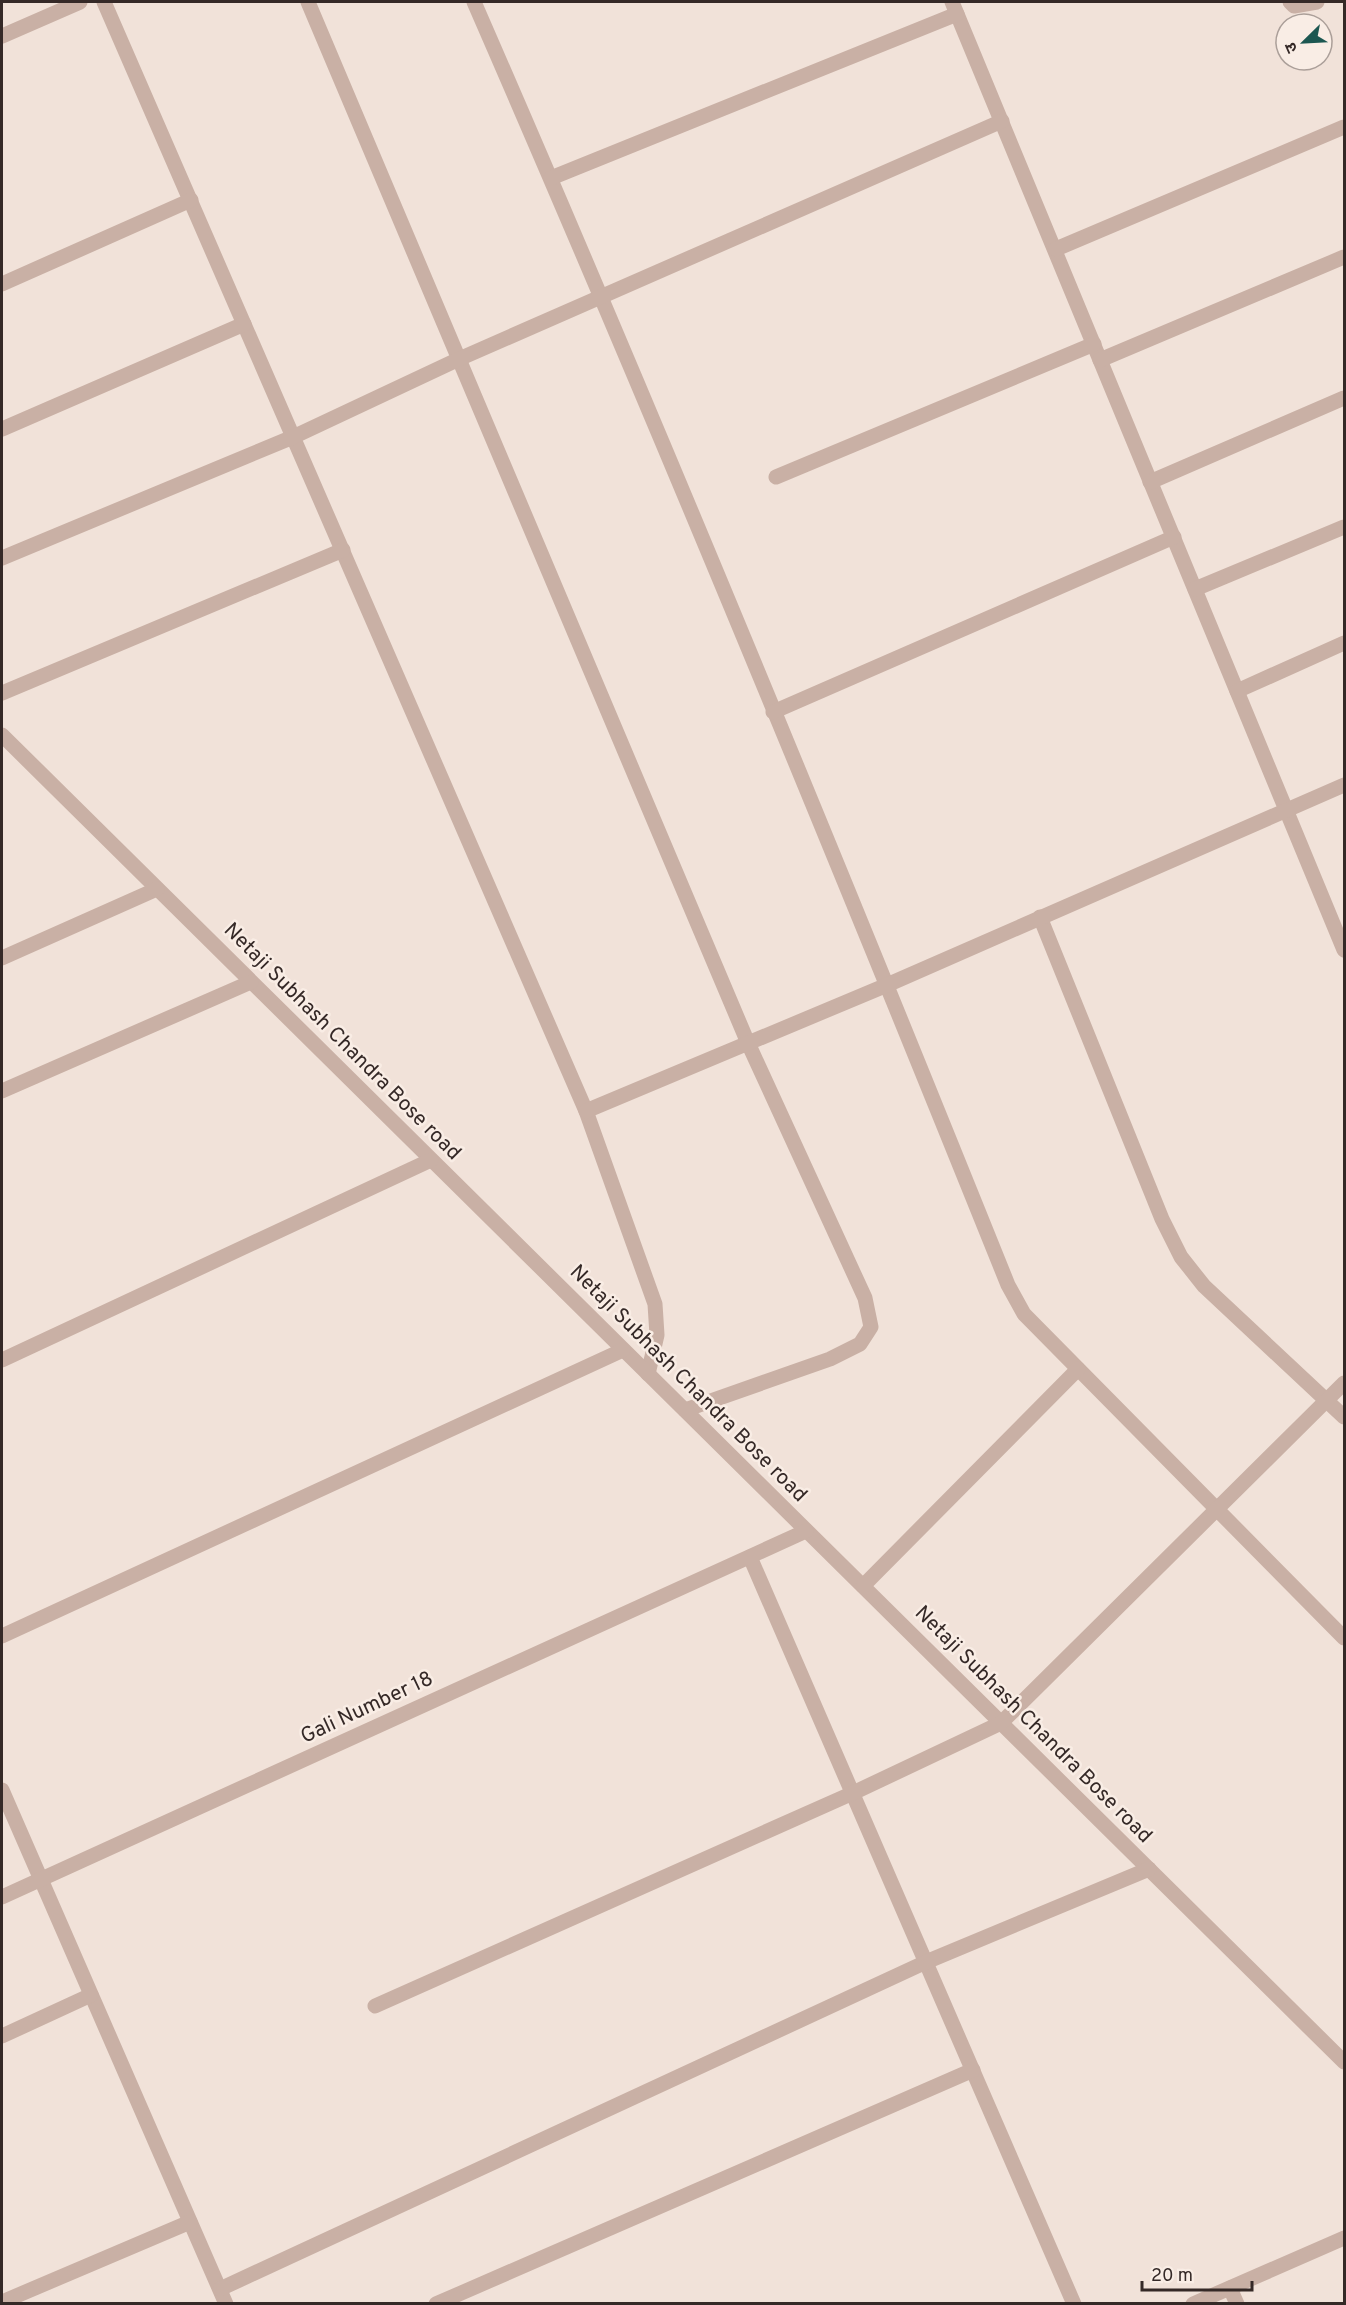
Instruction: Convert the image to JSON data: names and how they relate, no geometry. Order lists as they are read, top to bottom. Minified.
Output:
{"streets":{"street":["Netaji Subhash Chandra Bose road","Gali Number 18"]},"crossings":[["Netaji Subhash Chandra Bose road","Gali Number 18"]],"scale_bar":"20 m","north":"bottom left"}
